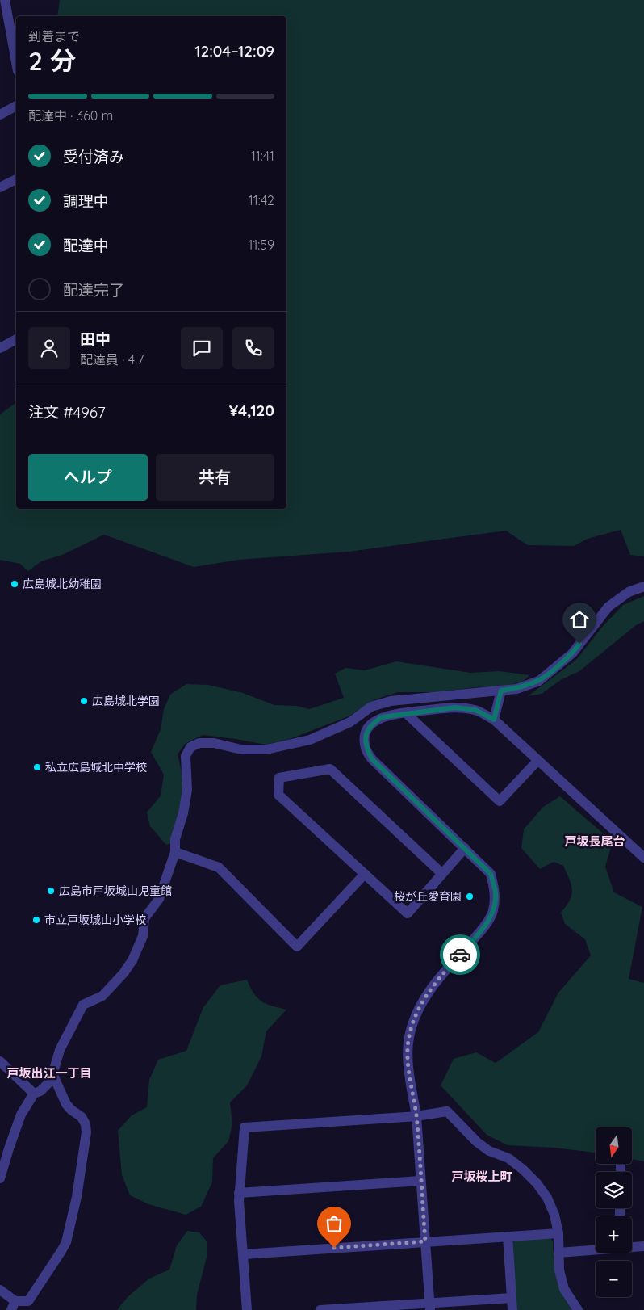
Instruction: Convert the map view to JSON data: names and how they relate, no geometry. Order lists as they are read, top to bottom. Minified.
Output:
{"districts":["戸坂長尾台","戸坂出江一丁目","戸坂桜上町"],"places":["広島城北幼稚園","広島城北学園","私立広島城北中学校","広島市戸坂城山児童館","桜が丘愛育園","市立戸坂城山小学校"],"north":"bottom","page":{"heading":["2 分","到着まで","12:04–12:09"],"panel":["田中","配達員 · 4.7","注文 #4967","¥4,120"],"bar":"配達中 · 360 m","list":[["受付済み","11:41"],["調理中","11:42"],["配達中","11:59"],"配達完了"],"buttons":["ヘルプ","共有"],"map_buttons":["+","−"]}}
